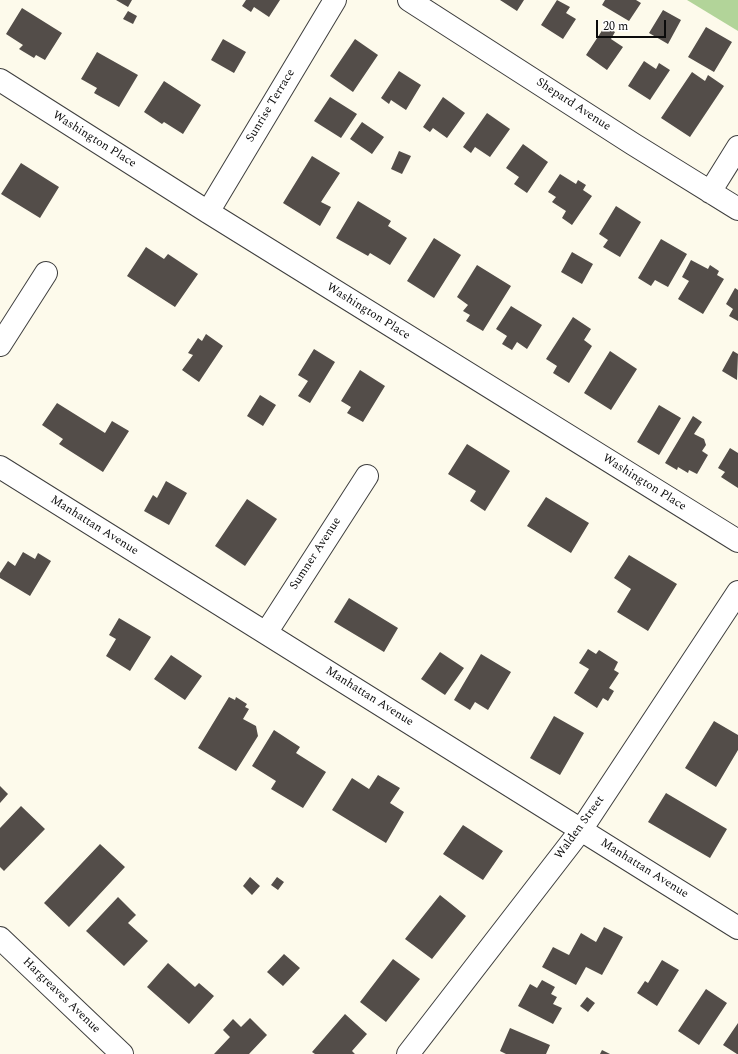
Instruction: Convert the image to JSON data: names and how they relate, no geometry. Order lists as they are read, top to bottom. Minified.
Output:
{"streets":{"street":["Shepard Avenue","Sunrise Terrace","Washington Place","Manhattan Avenue","Sumner Avenue","Walden Street","Hargreaves Avenue"]},"crossings":[["Sunrise Terrace","Washington Place"],["Manhattan Avenue","Sumner Avenue"],["Manhattan Avenue","Walden Street"]],"scale_bar":"20 m"}
